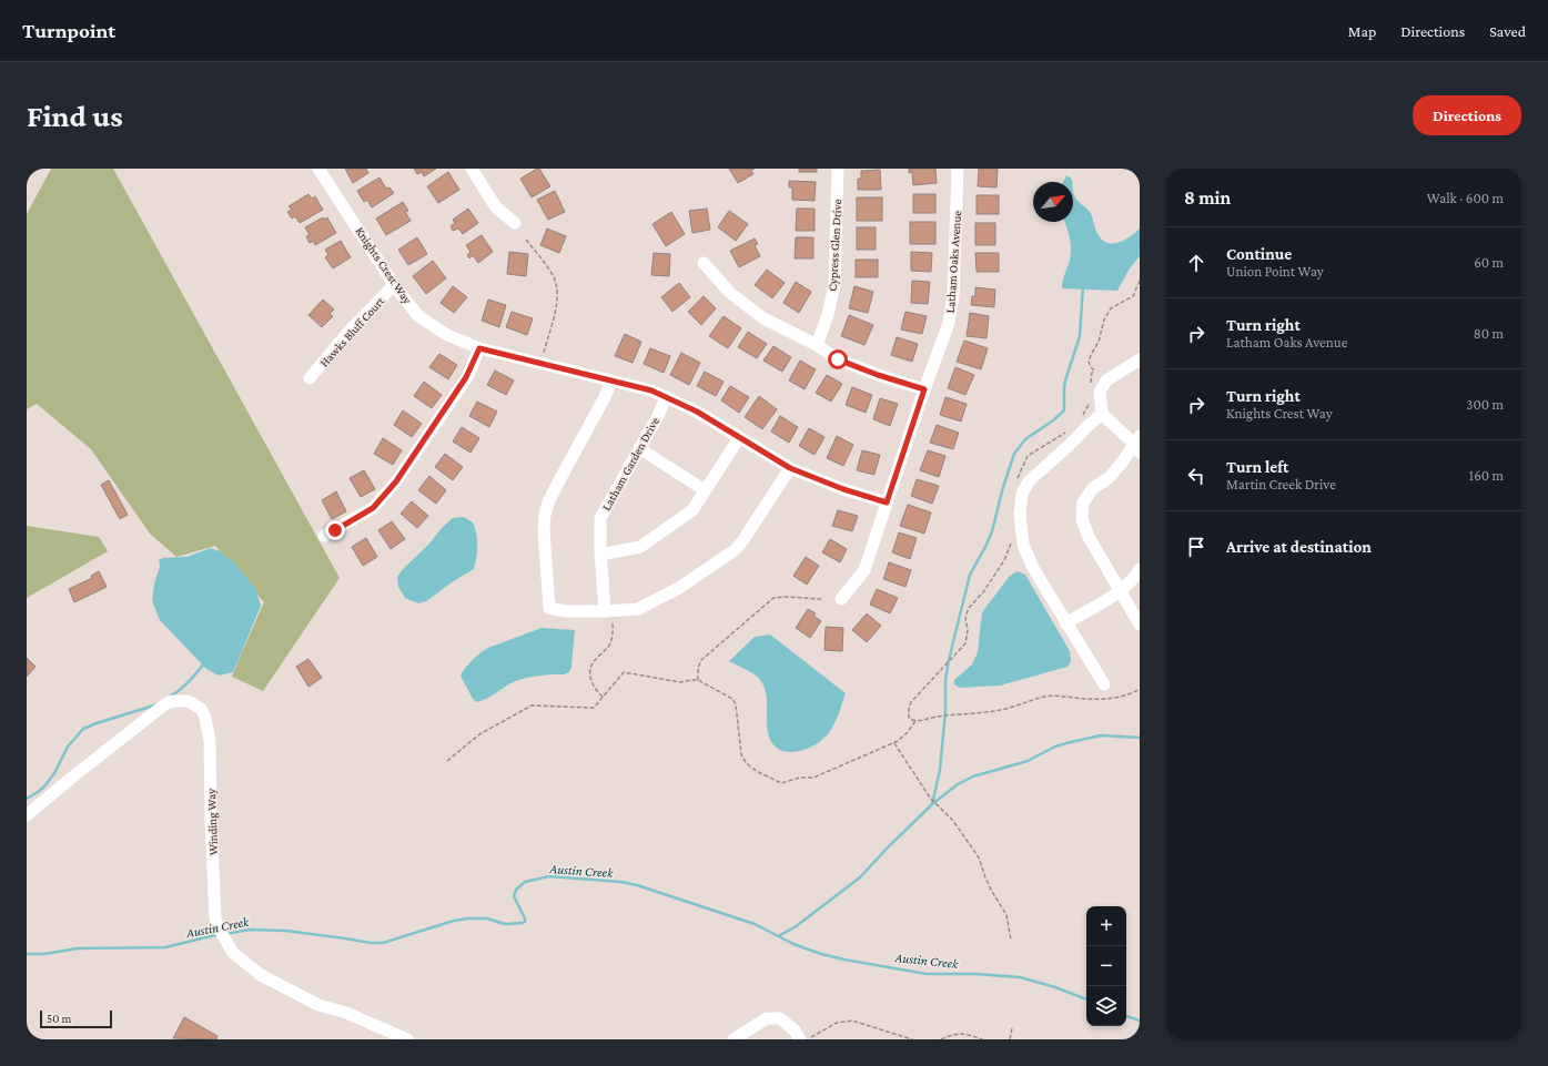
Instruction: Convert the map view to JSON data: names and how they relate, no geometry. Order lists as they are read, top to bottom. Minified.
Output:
{"streets":{"street":["Cypress Glen Drive","Latham Oaks Avenue","Knights Crest Way","Hawks Bluff Court","Latham Garden Drive","Winding Way"]},"crossings":[["Latham Oaks Avenue","Knights Crest Way"],["Knights Crest Way","Hawks Bluff Court"],["Knights Crest Way","Latham Garden Drive"]],"water":["Austin Creek"],"scale_bar":"50 m","north":"top right","page":{"header":"Turnpoint","nav":["Map","Directions","Saved"],"buttons":"Directions","title":"Find us","heading":["8 min","Walk · 600 m"],"list":[["Continue","Union Point Way","60 m"],["Turn right","Latham Oaks Avenue","80 m"],["Turn right","Knights Crest Way","300 m"],["Turn left","Martin Creek Drive","160 m"],"Arrive at destination"],"map_buttons":["+","−"],"scale":"50 m"}}
